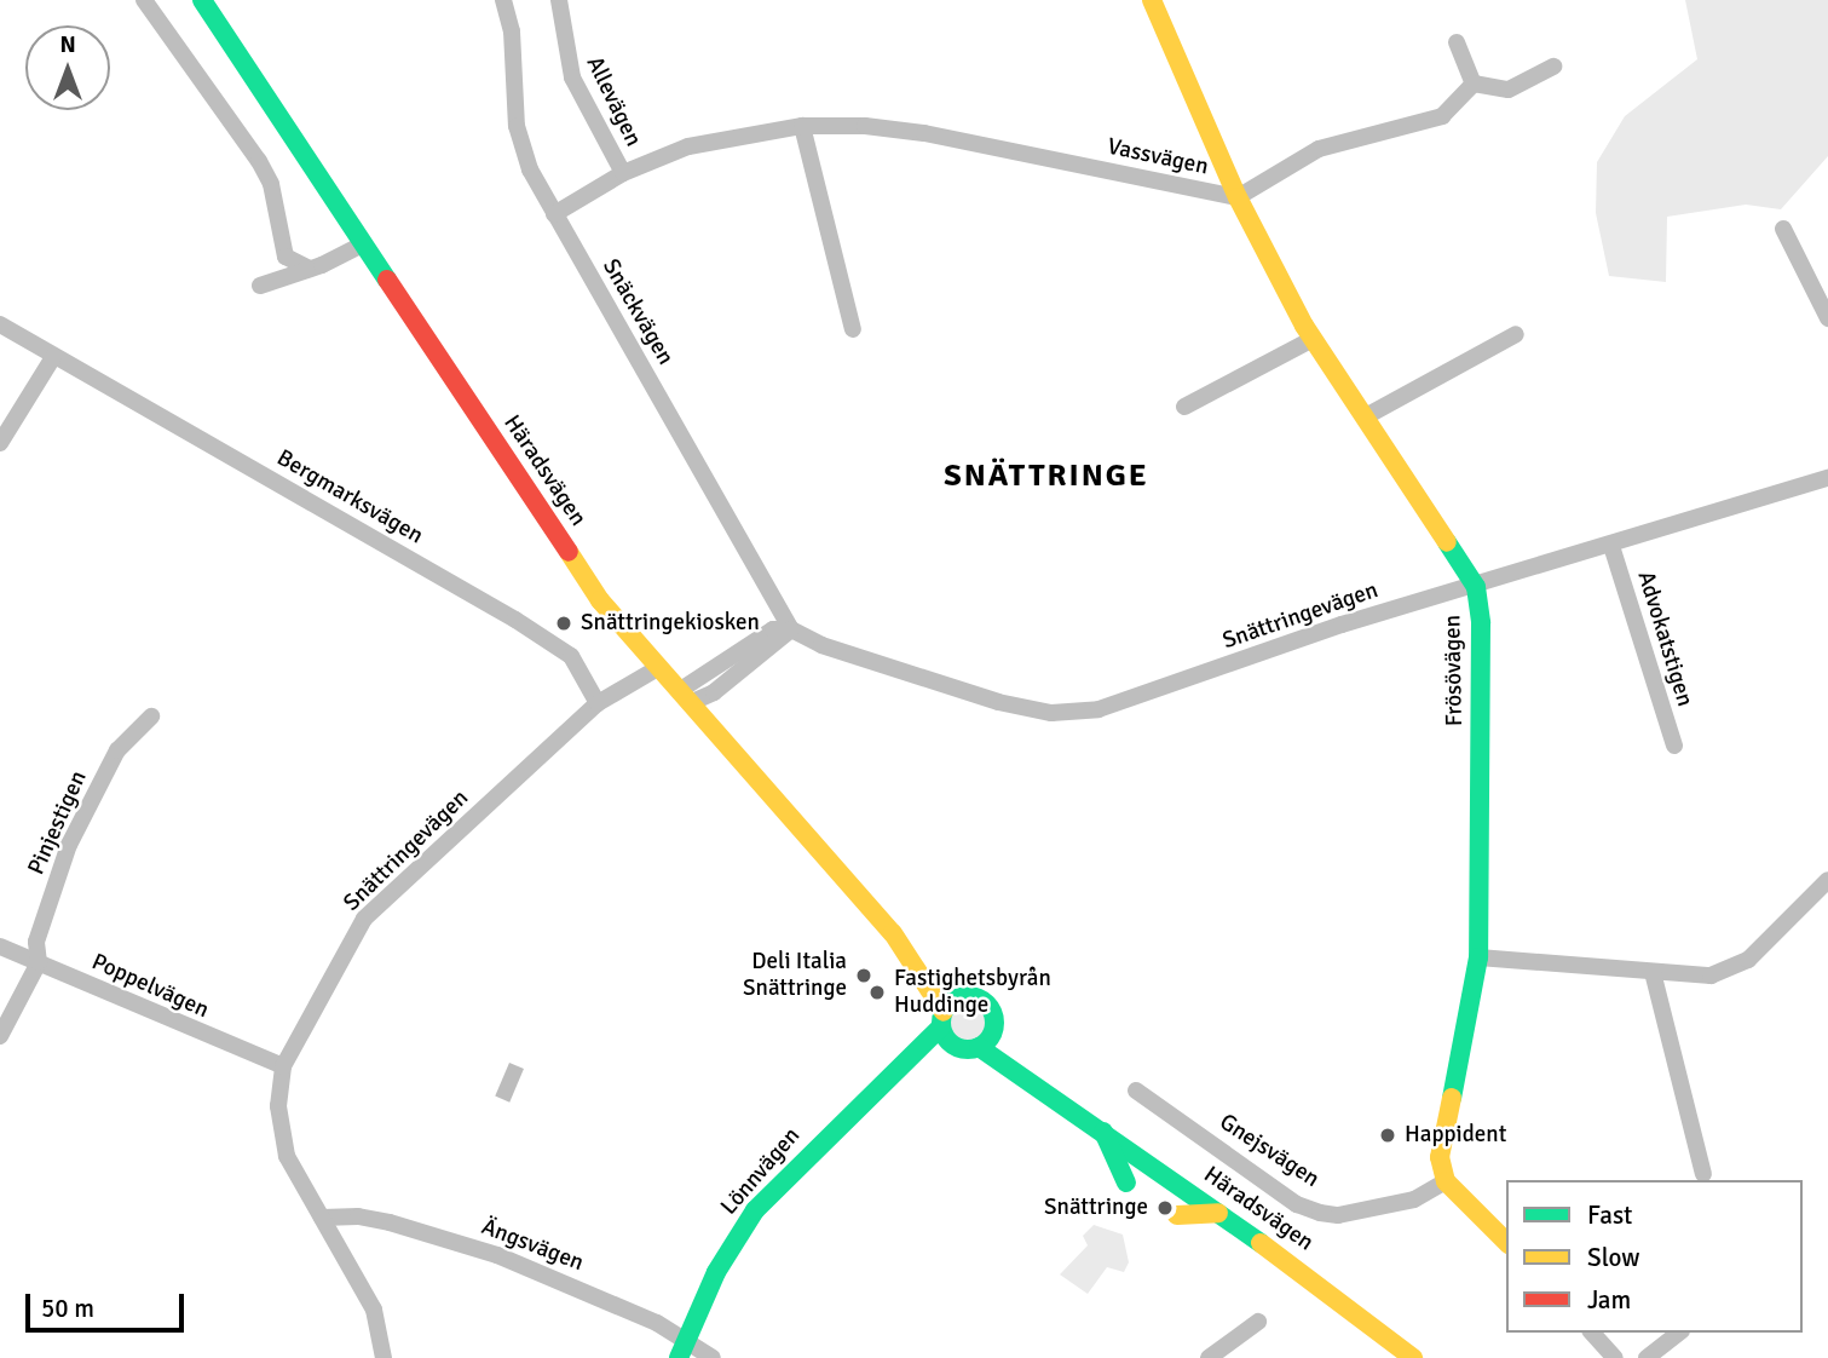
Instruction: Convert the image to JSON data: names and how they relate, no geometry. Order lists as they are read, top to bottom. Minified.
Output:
{"streets":{"street":["Allevägen","Vassvägen","Snäckvägen","Häradsvägen","Bergmarksvägen","Snättringevägen","Advokatstigen","Frösövägen","Pinjestigen","Poppelvägen","Gnejsvägen","Lönnvägen","Ängsvägen"]},"crossings":[["Allevägen","Vassvägen"],["Vassvägen","Snäckvägen"],["Vassvägen","Frösövägen"],["Snäckvägen","Snättringevägen"],["Häradsvägen","Snättringevägen"],["Häradsvägen","Lönnvägen"],["Bergmarksvägen","Snättringevägen"],["Snättringevägen","Advokatstigen"],["Snättringevägen","Frösövägen"],["Snättringevägen","Poppelvägen"],["Snättringevägen","Ängsvägen"],["Frösövägen","Gnejsvägen"],["Pinjestigen","Poppelvägen"],["Lönnvägen","Ängsvägen"]],"districts":["SNÄTTRINGE"],"places":["Snättringekiosken","Deli Italia Snättringe","Fastighetsbyrån Huddinge","Happident","Snättringe"],"legend":["Fast","Slow","Jam"],"scale_bar":"50 m","north":"top"}
